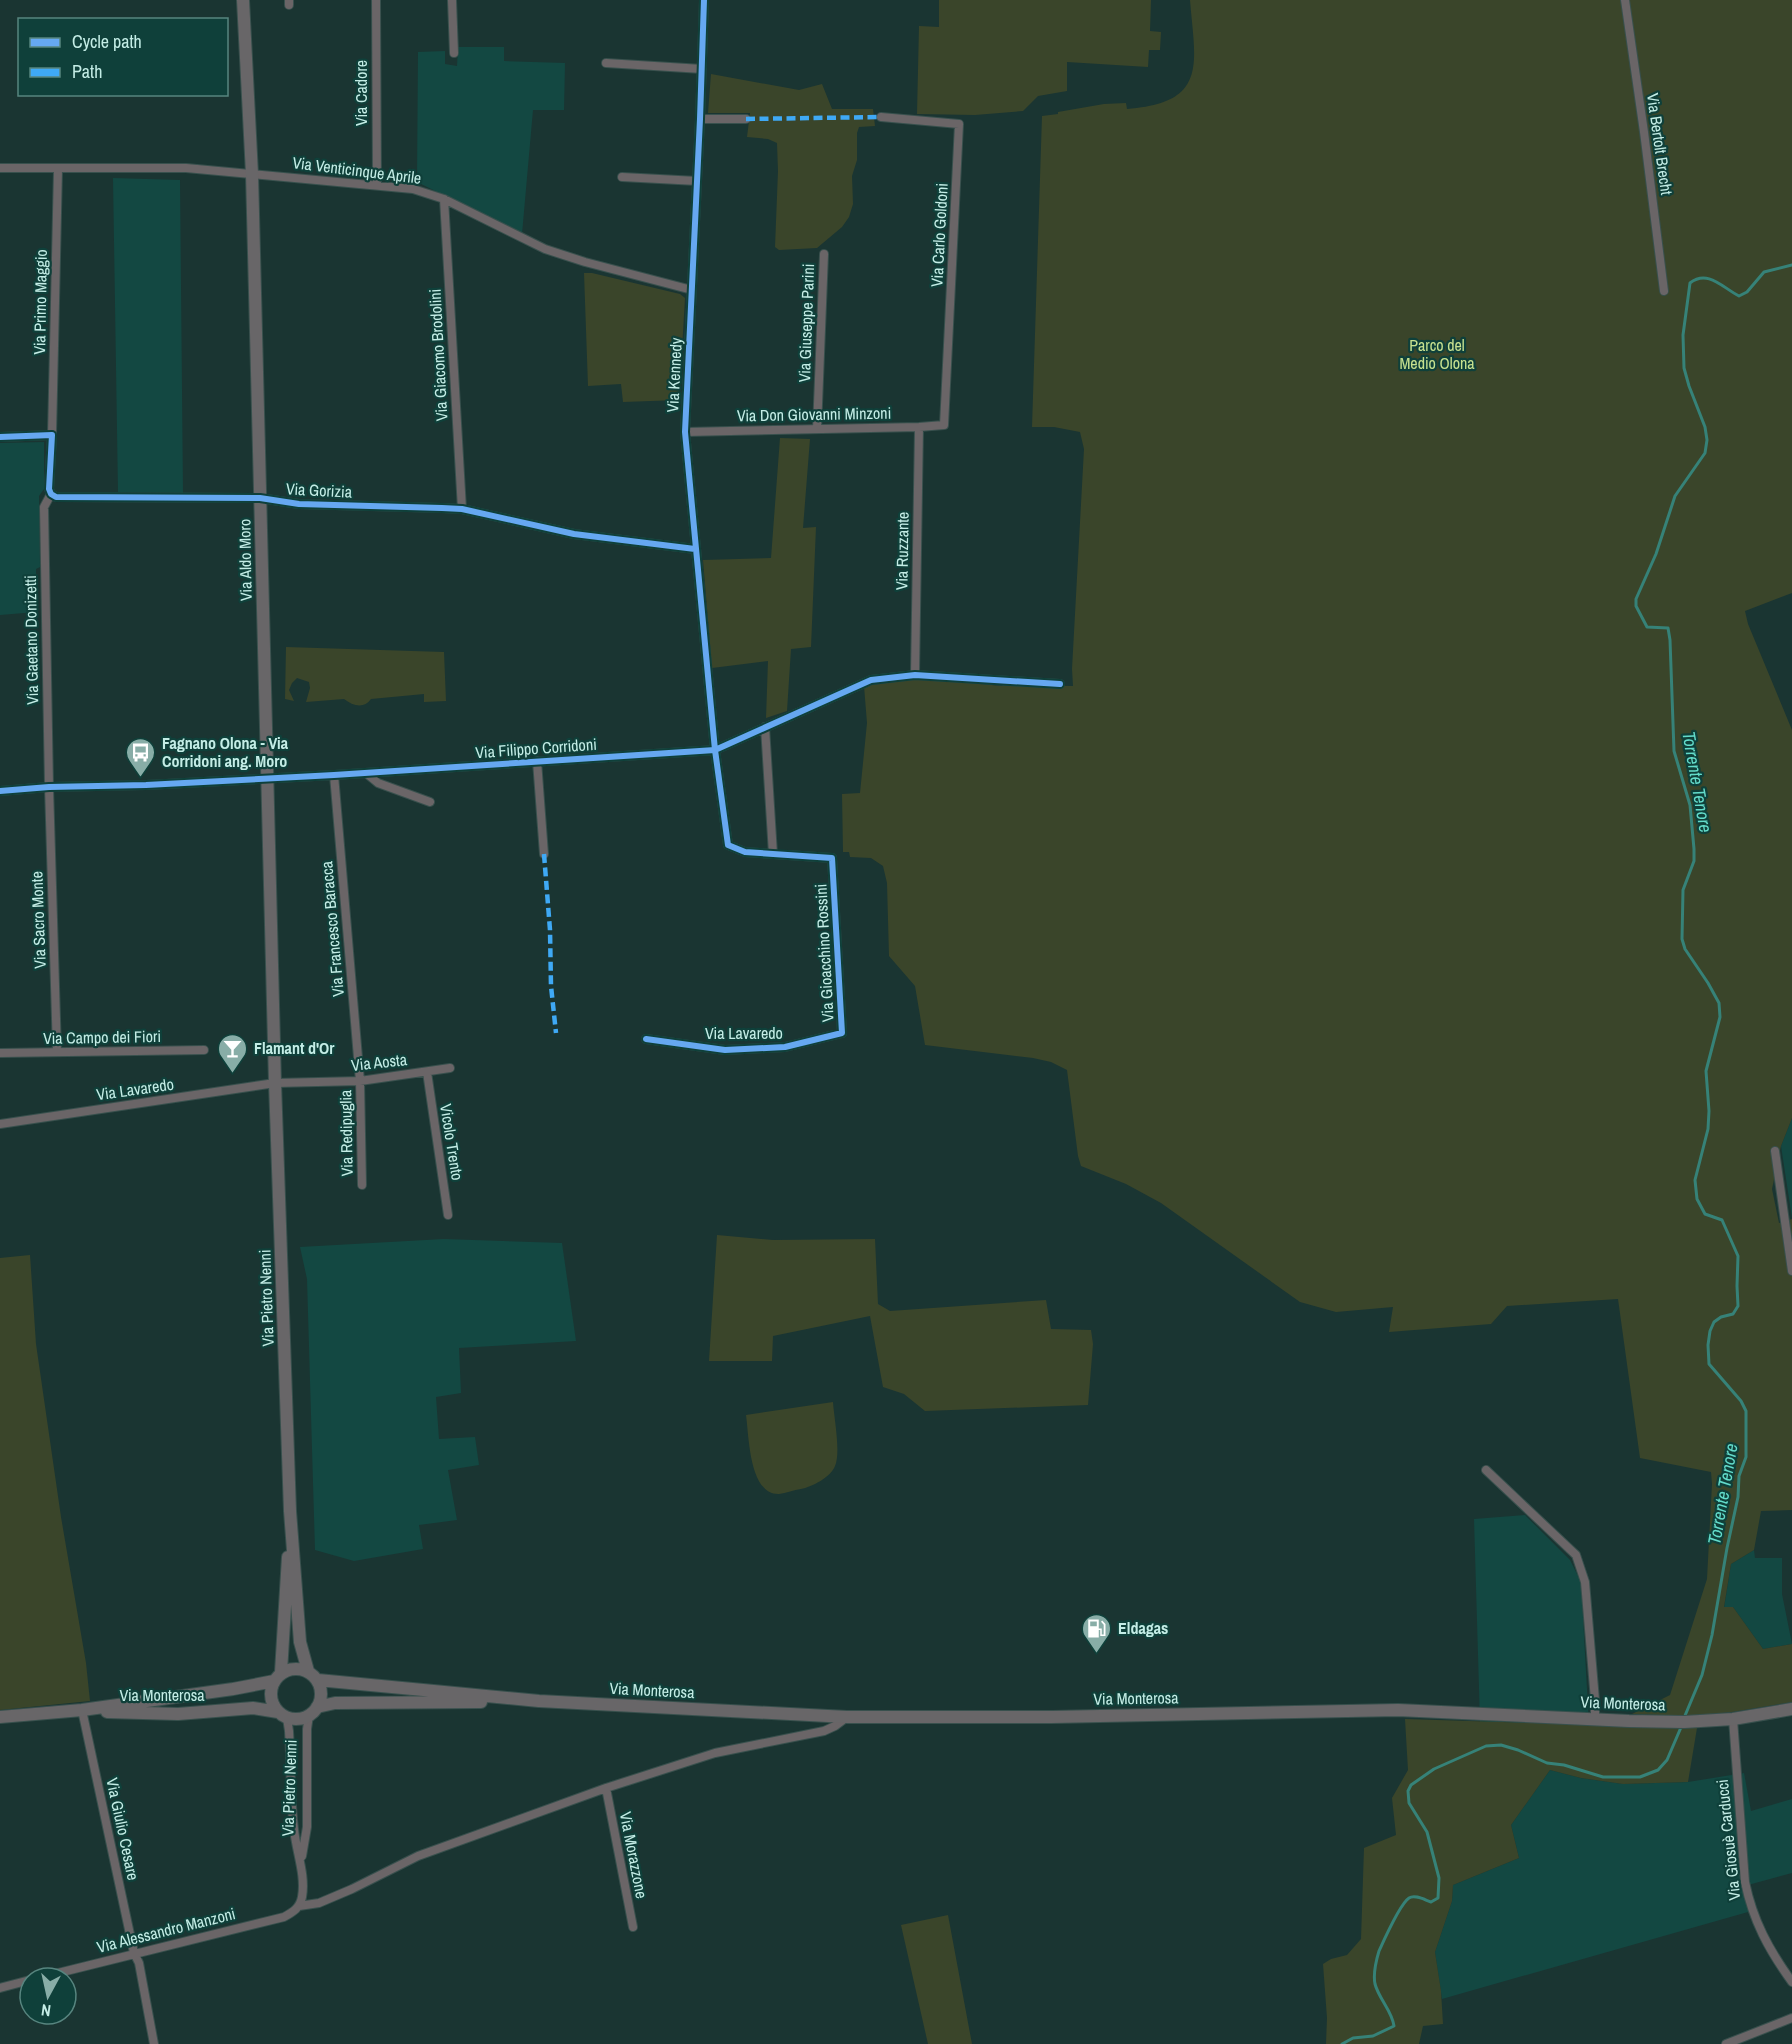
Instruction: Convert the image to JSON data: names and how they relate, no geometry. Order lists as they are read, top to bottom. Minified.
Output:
{"streets":{"main road":["Via Aldo Moro","Via Pietro Nenni","Via Monterosa"],"street":["Via Cadore","Via Bertolt Brecht","Via Venticinque Aprile","Via Carlo Goldoni","Via Primo Maggio","Via Giuseppe Parini","Via Giacomo Brodolini","Via Kennedy","Via Don Giovanni Minzoni","Via Gorizia","Via Ruzzante","Via Gaetano Donizetti","Via Filippo Corridoni","Via Sacro Monte","Via Francesco Baracca","Via Gioacchino Rossini","Via Lavaredo","Via Campo dei Fiori","Via Aosta","Via Redipuglia","Vicolo Trento","Via Giulio Cesare","Via Giosuè Carducci","Via Morazzone","Via Alessandro Manzoni"]},"crossings":[["Via Cadore","Via Venticinque Aprile"],["Via Venticinque Aprile","Via Primo Maggio"],["Via Venticinque Aprile","Via Giacomo Brodolini"],["Via Venticinque Aprile","Via Kennedy"],["Via Venticinque Aprile","Via Aldo Moro"],["Via Carlo Goldoni","Via Don Giovanni Minzoni"],["Via Giuseppe Parini","Via Don Giovanni Minzoni"],["Via Giacomo Brodolini","Via Gorizia"],["Via Kennedy","Via Don Giovanni Minzoni"],["Via Kennedy","Via Gorizia"],["Via Kennedy","Via Filippo Corridoni"],["Via Kennedy","Via Gioacchino Rossini"],["Via Don Giovanni Minzoni","Via Ruzzante"],["Via Gorizia","Via Aldo Moro"],["Via Gorizia","Via Gaetano Donizetti"],["Via Ruzzante","Via Filippo Corridoni"],["Via Aldo Moro","Via Filippo Corridoni"],["Via Aldo Moro","Via Lavaredo"],["Via Aldo Moro","Via Aosta"],["Via Aldo Moro","Via Pietro Nenni"],["Via Gaetano Donizetti","Via Filippo Corridoni"],["Via Gaetano Donizetti","Via Sacro Monte"],["Via Filippo Corridoni","Via Sacro Monte"],["Via Filippo Corridoni","Via Francesco Baracca"],["Via Filippo Corridoni","Via Gioacchino Rossini"],["Via Sacro Monte","Via Campo dei Fiori"],["Via Francesco Baracca","Via Aosta"],["Via Francesco Baracca","Via Redipuglia"],["Via Gioacchino Rossini","Via Lavaredo"],["Via Lavaredo","Via Aosta"],["Via Lavaredo","Via Pietro Nenni"],["Via Aosta","Via Redipuglia"],["Via Aosta","Vicolo Trento"],["Via Aosta","Via Pietro Nenni"],["Via Pietro Nenni","Via Monterosa"],["Via Pietro Nenni","Via Alessandro Manzoni"],["Via Monterosa","Via Giulio Cesare"],["Via Monterosa","Via Giosuè Carducci"],["Via Monterosa","Via Alessandro Manzoni"],["Via Giulio Cesare","Via Alessandro Manzoni"],["Via Morazzone","Via Alessandro Manzoni"]],"water":["Torrente Tenore"],"parks":["Parco del Medio Olona"],"places":{"bus stop":["Fagnano Olona - Via Corridoni ang. Moro"],"bar":["Flamant d'Or"],"fuel station":["Eldagas"]},"legend":["Cycle path","Path"],"north":"bottom"}
